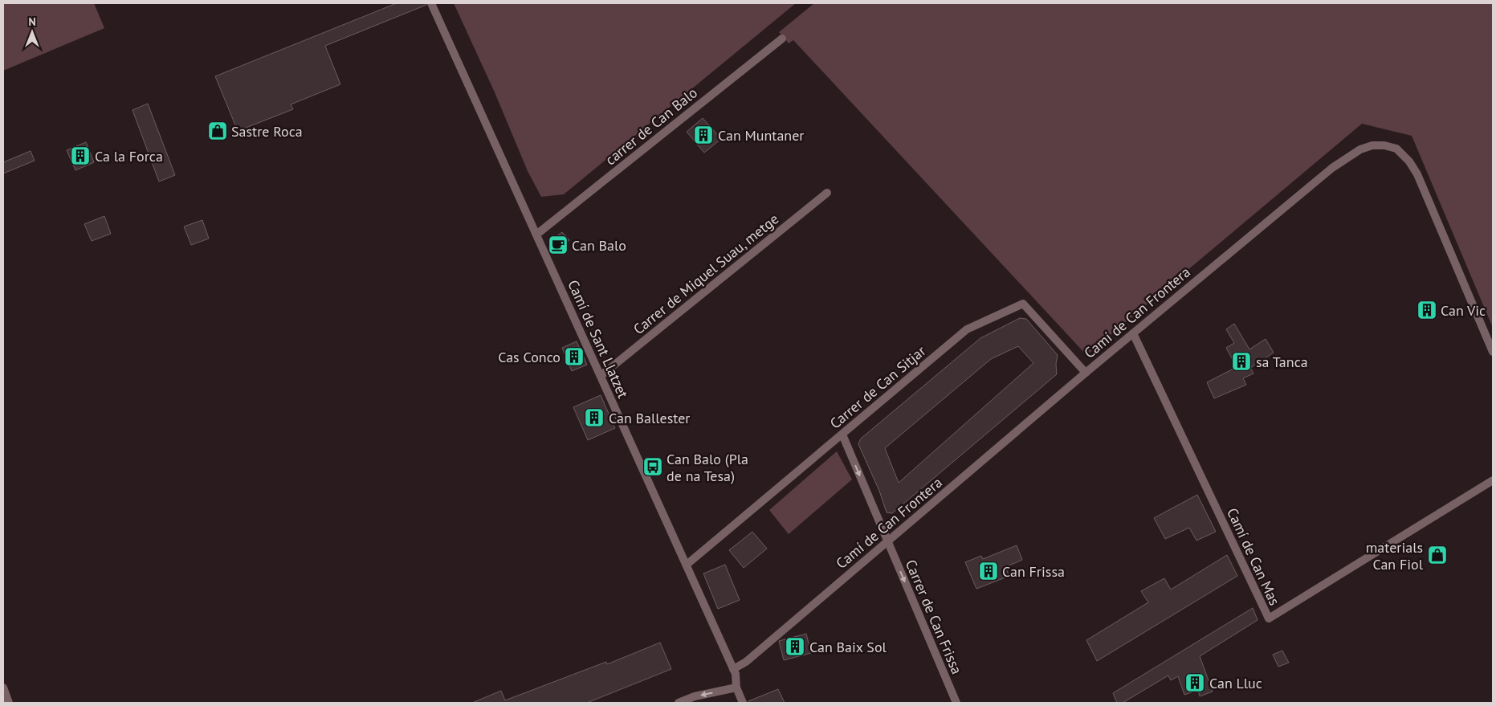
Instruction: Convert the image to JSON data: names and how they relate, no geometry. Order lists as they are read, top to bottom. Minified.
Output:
{"streets":{"street":["carrer de Can Balo","Carrer de Miquel Suau, metge","Camí de Can Frontera","Camí de Sant Llatzet","Carrer de Can Sitjar","Camí de Can Mas","Carrer de Can Frissa"]},"crossings":[["carrer de Can Balo","Camí de Sant Llatzet"],["Carrer de Miquel Suau, metge","Camí de Sant Llatzet"],["Camí de Can Frontera","Camí de Sant Llatzet"],["Camí de Can Frontera","Carrer de Can Sitjar"],["Camí de Can Frontera","Camí de Can Mas"],["Camí de Can Frontera","Carrer de Can Frissa"],["Camí de Sant Llatzet","Carrer de Can Sitjar"],["Carrer de Can Sitjar","Carrer de Can Frissa"]],"one_way":["Carrer de Can Frissa"],"places":{"shop":["Sastre Roca","materials Can Fiol"],"building":["Can Muntaner","Ca la Forca","Can Vic","Cas Conco","sa Tanca","Can Ballester","Can Frissa","Can Baix Sol","Can Lluc"],"cafe":["Can Balo"],"bus stop":["Can Balo (Pla de na Tesa)"]},"north":"top"}
